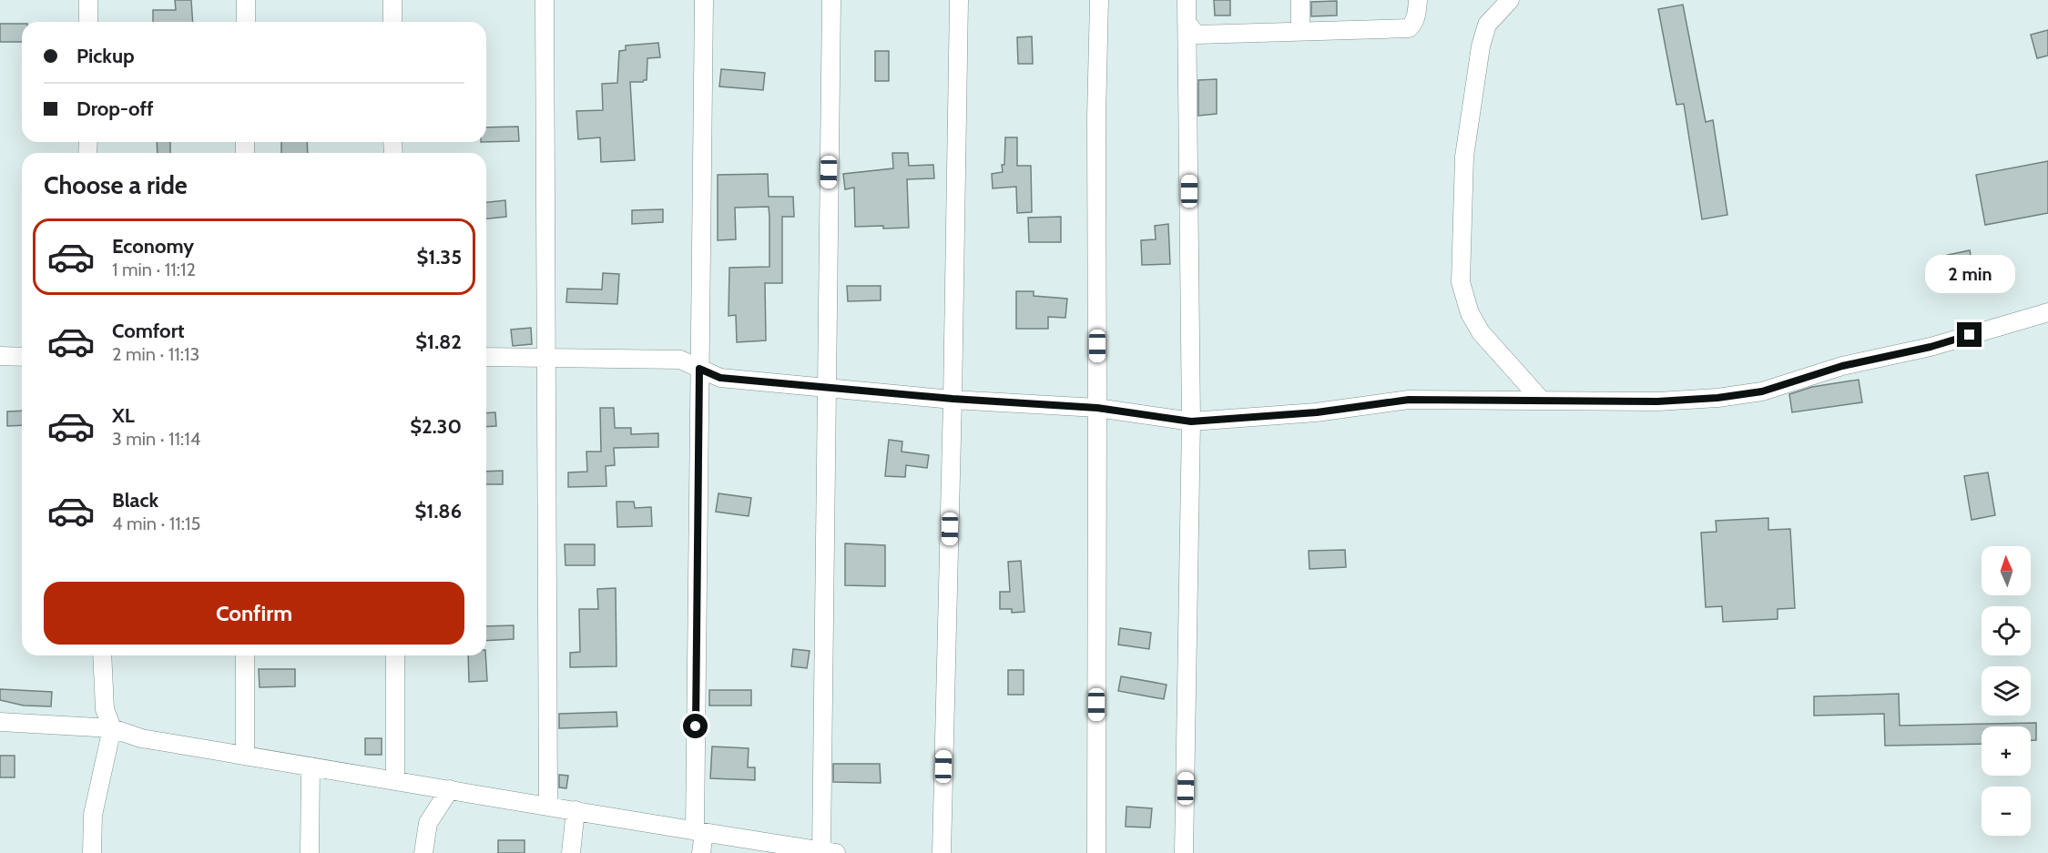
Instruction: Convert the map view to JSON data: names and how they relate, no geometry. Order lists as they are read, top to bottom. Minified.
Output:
{"north":"top","page":{"banner":["Pickup","Drop-off"],"heading":"Choose a ride","list":[{"name":"Economy","note":"1 min · 11:12","value":"$1.35"},{"name":"Comfort","note":"2 min · 11:13","value":"$1.82"},{"name":"XL","note":"3 min · 11:14","value":"$2.30"},{"name":"Black","note":"4 min · 11:15","value":"$1.86"}],"bubble":"2 min","map_buttons":["+","−"],"buttons":"Confirm"}}
